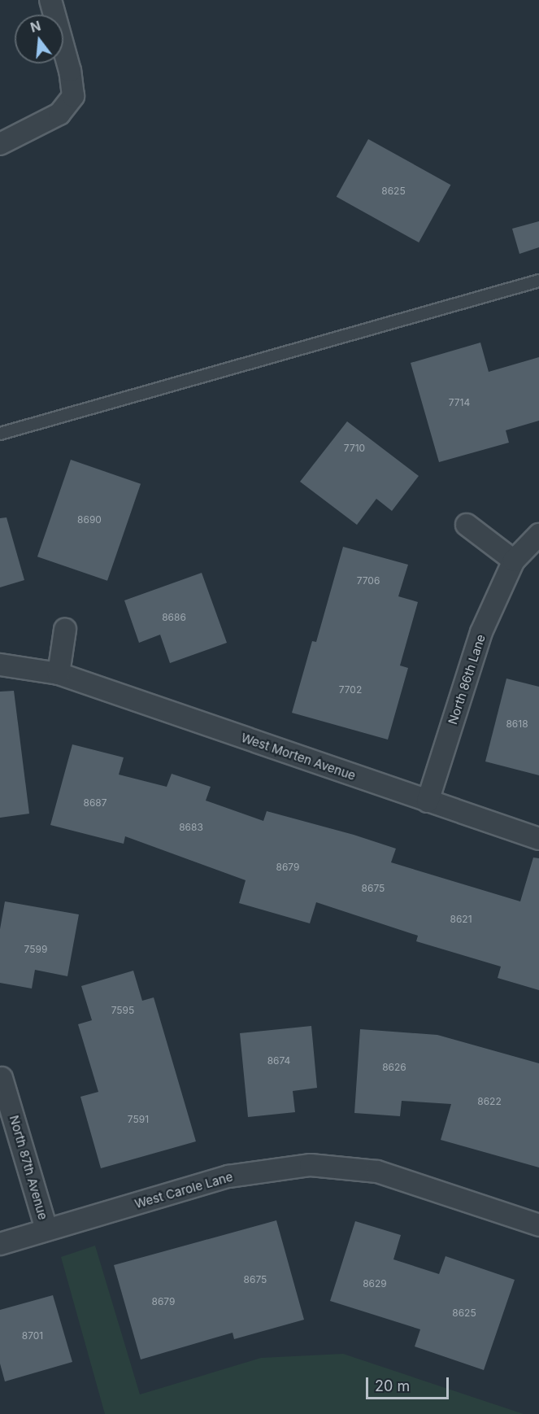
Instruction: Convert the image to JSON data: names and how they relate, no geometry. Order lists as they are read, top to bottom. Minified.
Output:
{"streets":{"street":["North 86th Lane","West Morten Avenue","North 87th Avenue","West Carole Lane"]},"crossings":[["North 86th Lane","West Morten Avenue"],["North 87th Avenue","West Carole Lane"]],"house_numbers":["8625","7714","7710","8690","7706","8686","7702","8618","8687","8683","8679","8675","8621","7599","7595","8674","8626","8622","7591","8675","8629","8679","8625","8701"],"scale_bar":"20 m","north":"top"}
